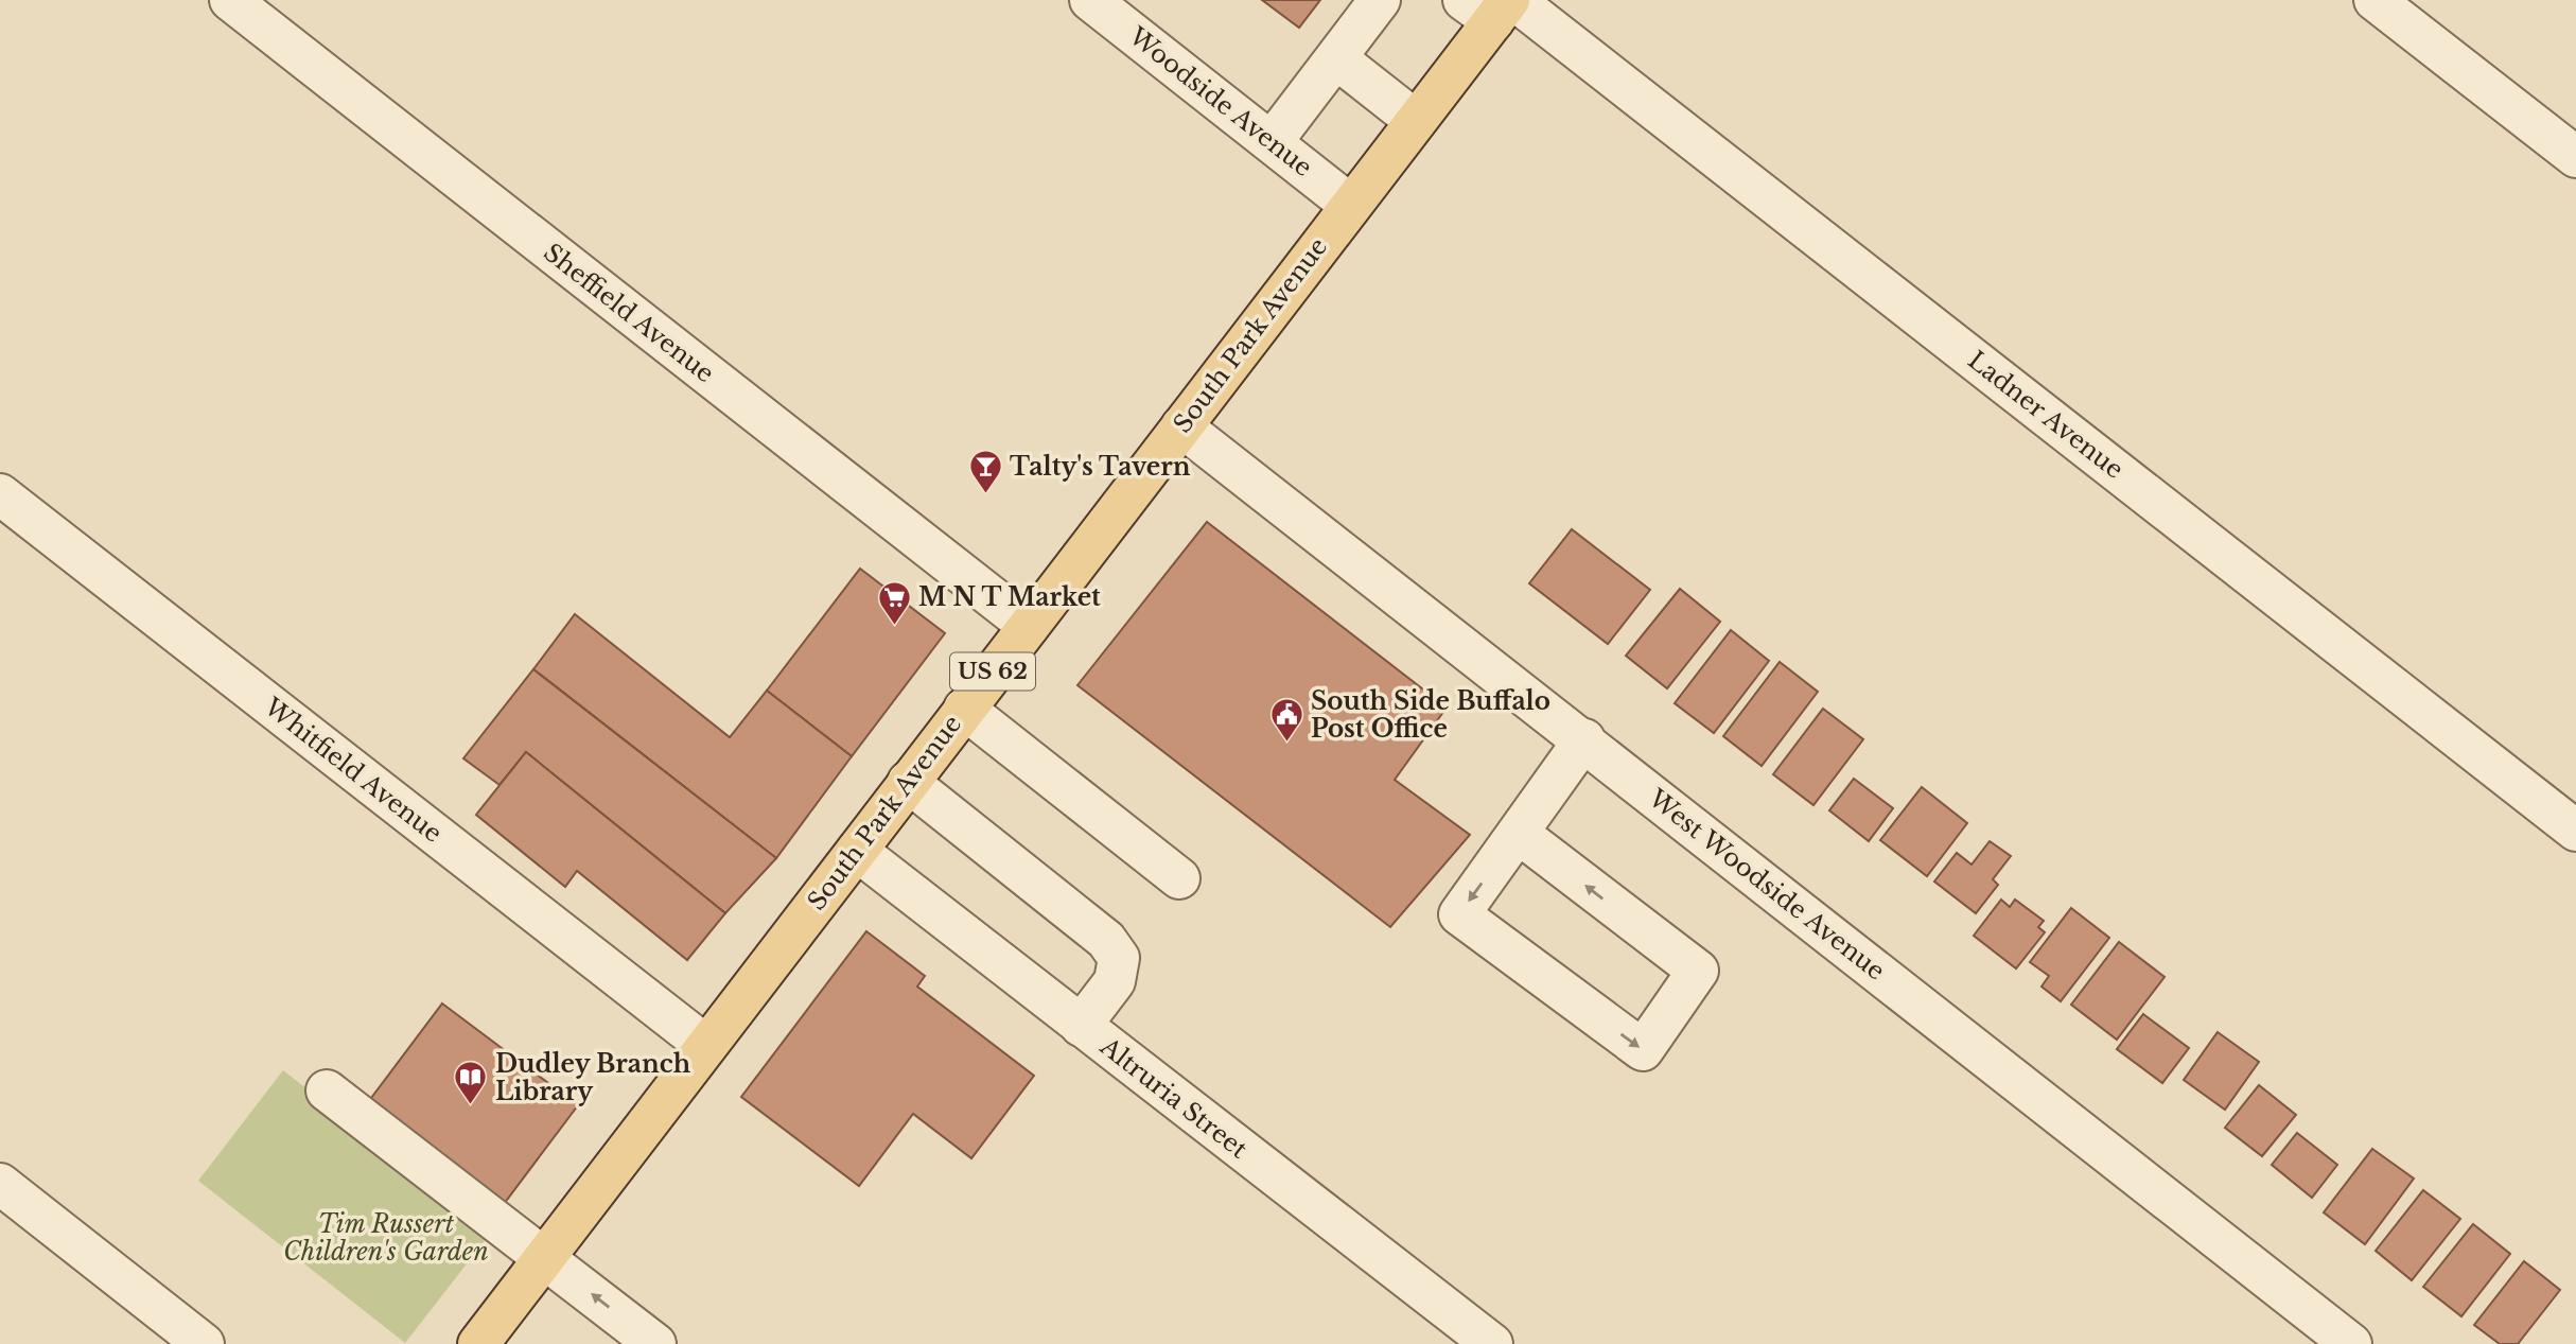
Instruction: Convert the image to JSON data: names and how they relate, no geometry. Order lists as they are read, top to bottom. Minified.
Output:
{"streets":{"main road":["South Park Avenue","US 62"],"street":["Woodside Avenue","Sheffield Avenue","Ladner Avenue","Whitfield Avenue","West Woodside Avenue","Altruria Street"]},"crossings":[["Woodside Avenue","South Park Avenue"],["Sheffield Avenue","South Park Avenue"],["South Park Avenue","Ladner Avenue"],["South Park Avenue","Whitfield Avenue"],["South Park Avenue","West Woodside Avenue"],["South Park Avenue","Altruria Street"]],"parks":["Tim Russert Children's Garden"],"places":{"bar":["Talty's Tavern"],"supermarket":["M N T Market"],"public building":["South Side Buffalo Post Office"],"library":["Dudley Branch Library"]}}
